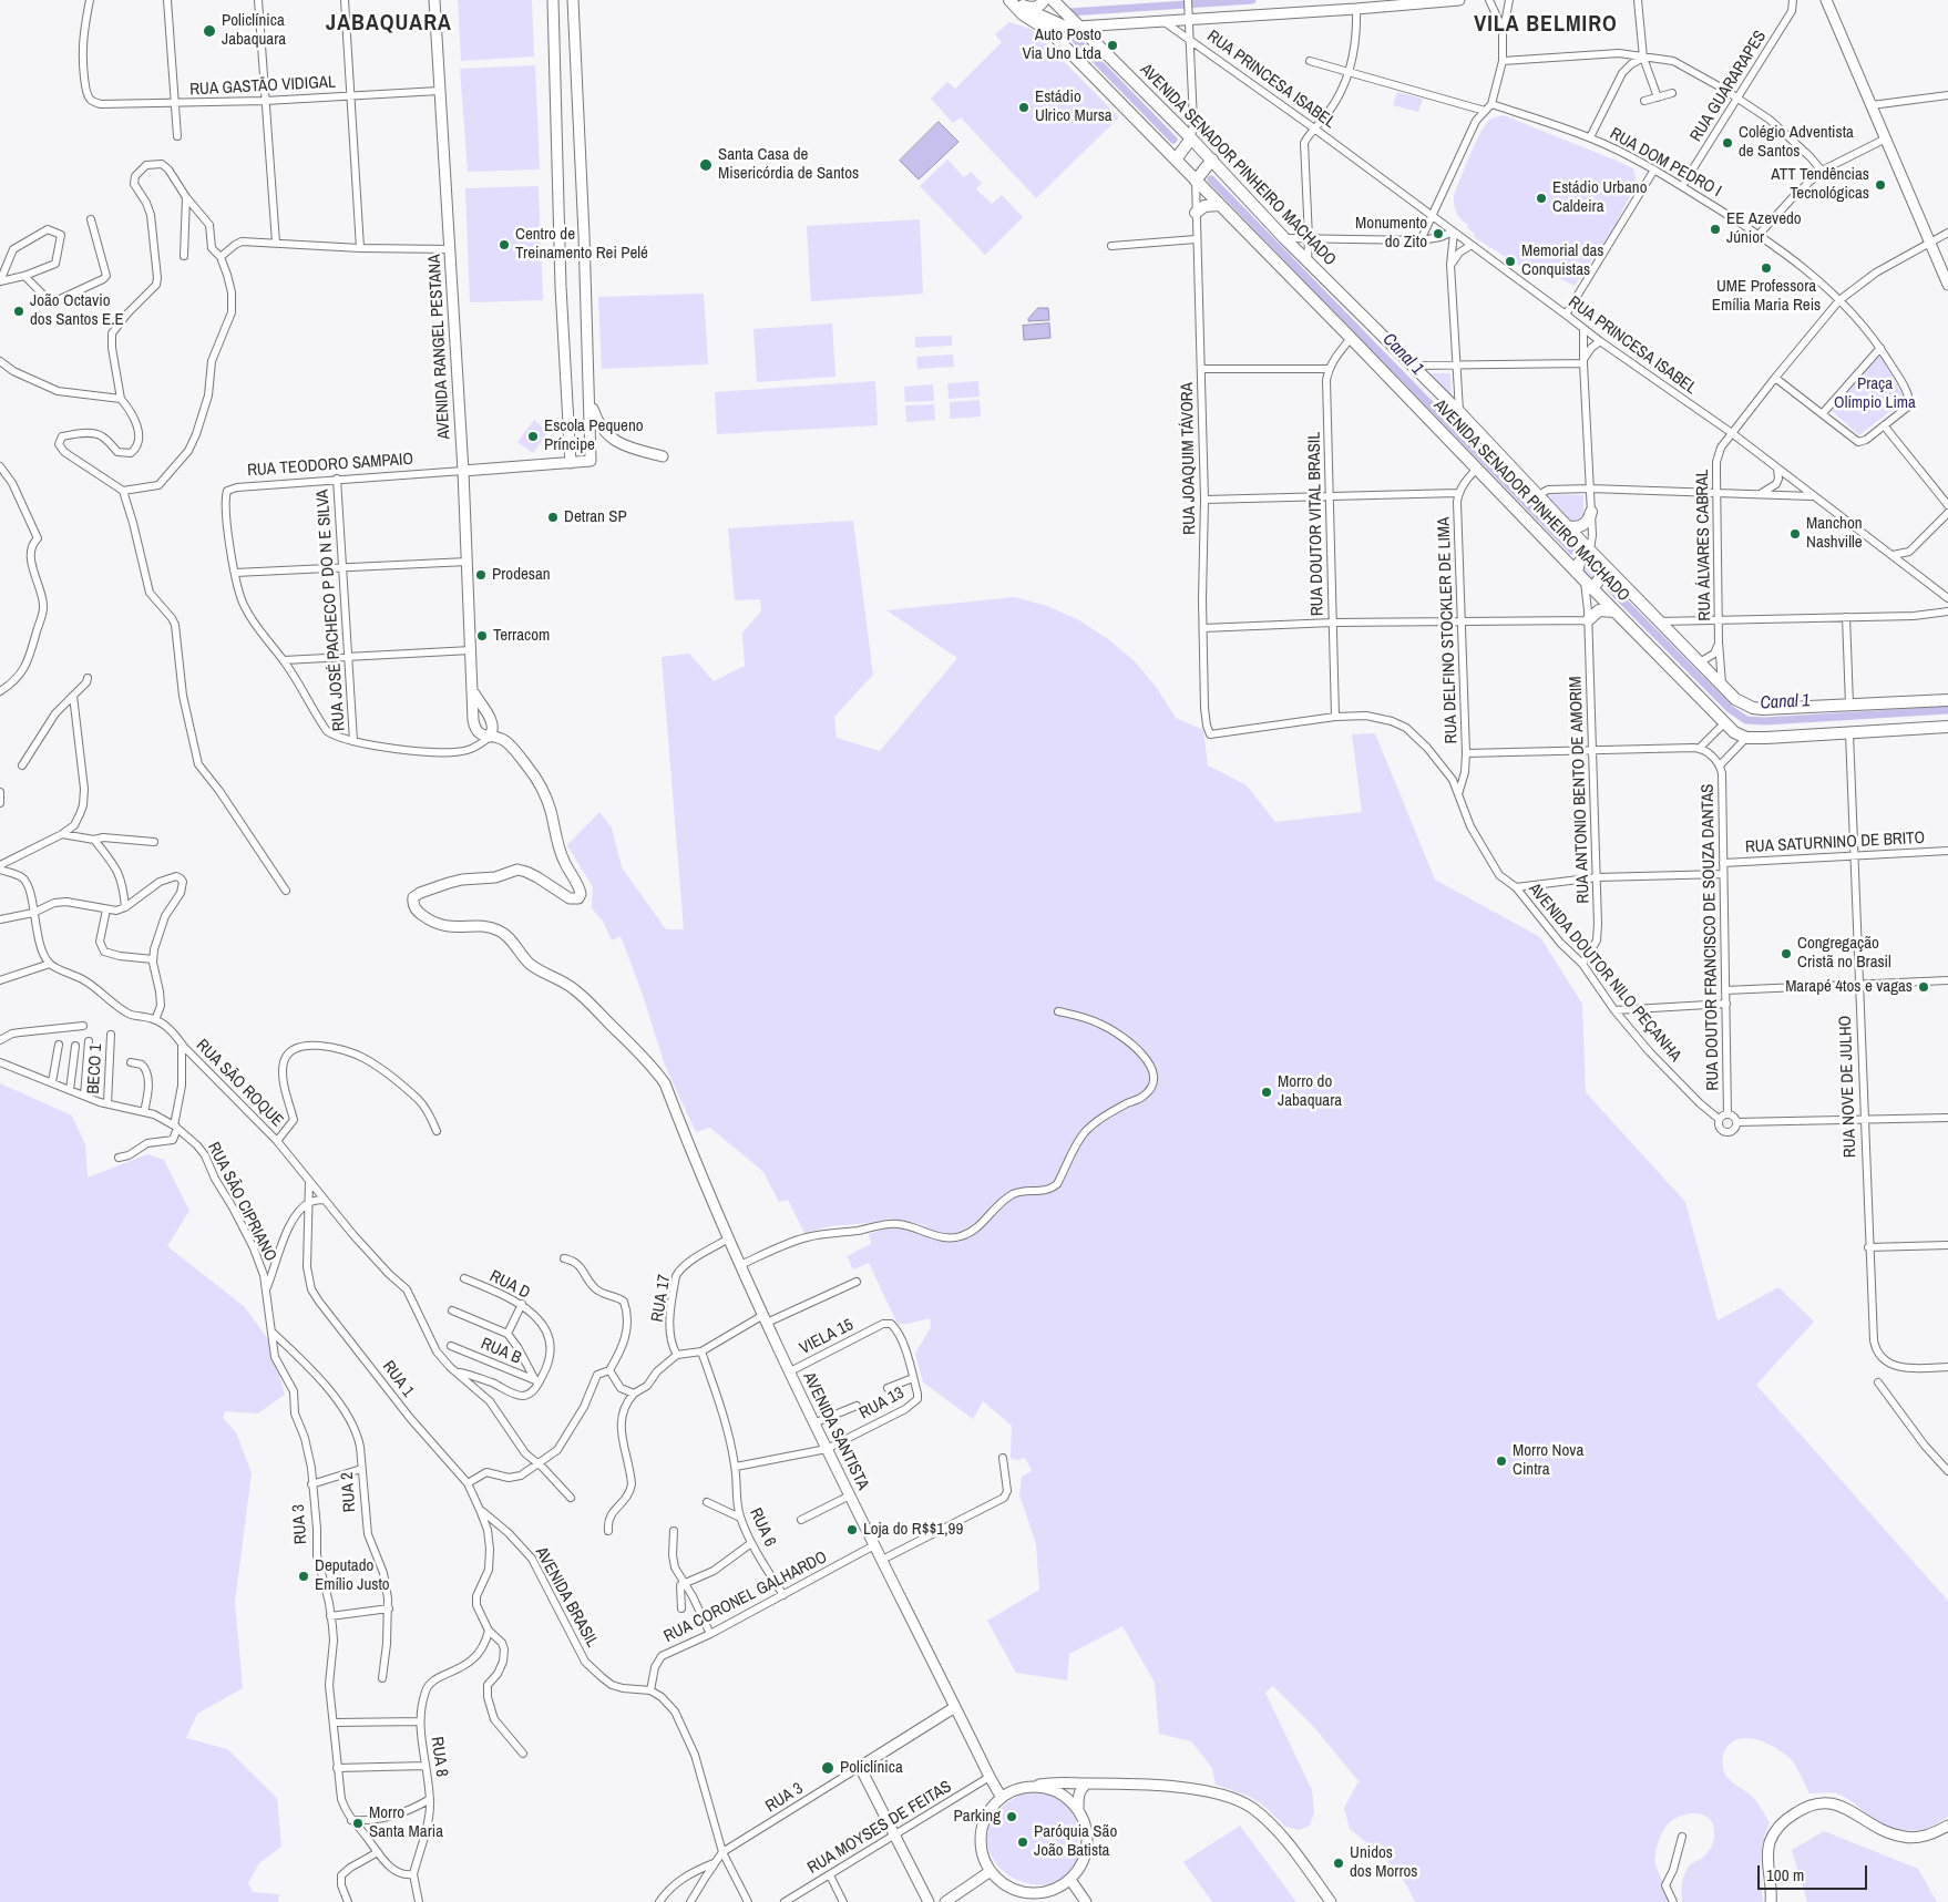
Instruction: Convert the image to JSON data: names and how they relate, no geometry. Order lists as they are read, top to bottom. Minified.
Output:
{"streets":{"main road":["AVENIDA SENADOR PINHEIRO MACHADO"],"street":["RUA PRINCESA ISABEL","RUA GASTÃO VIDIGAL","RUA GUARARAPES","RUA DOM PEDRO I","AVENIDA RANGEL PESTANA","RUA JOAQUIM TÁVORA","RUA TEODORO SAMPAIO","RUA DOUTOR VITAL BRASIL","RUA ÁLVARES CABRAL","RUA JOSÉ PACHECO P DO N E SILVA","RUA DELFINO STOCKLER DE LIMA","RUA ANTONIO BENTO DE AMORIM","RUA SATURNINO DE BRITO","RUA DOUTOR FRANCISCO DE SOUZA DANTAS","AVENIDA DOUTOR NILO PEÇANHA","BECO 1","RUA SÃO ROQUE","RUA NOVE DE JULHO","RUA SÃO CIPRIANO","RUA D","RUA 17","VIELA 15","RUA B","RUA 1","RUA 13","AVENIDA SANTISTA","RUA 2","RUA 3","RUA 6","AVENIDA BRASIL","RUA CORONEL GALHARDO","RUA 8","RUA MOYSES DE FEITAS"]},"crossings":[["RUA PRINCESA ISABEL","RUA ÁLVARES CABRAL"],["RUA GASTÃO VIDIGAL","AVENIDA RANGEL PESTANA"],["RUA GUARARAPES","RUA DOM PEDRO I"],["RUA DOM PEDRO I","RUA ÁLVARES CABRAL"],["AVENIDA SENADOR PINHEIRO MACHADO","RUA JOAQUIM TÁVORA"],["AVENIDA SENADOR PINHEIRO MACHADO","RUA ÁLVARES CABRAL"],["AVENIDA SENADOR PINHEIRO MACHADO","RUA DELFINO STOCKLER DE LIMA"],["AVENIDA SENADOR PINHEIRO MACHADO","RUA ANTONIO BENTO DE AMORIM"],["AVENIDA SENADOR PINHEIRO MACHADO","RUA DOUTOR FRANCISCO DE SOUZA DANTAS"],["AVENIDA RANGEL PESTANA","RUA TEODORO SAMPAIO"],["AVENIDA RANGEL PESTANA","AVENIDA SANTISTA"],["RUA JOAQUIM TÁVORA","AVENIDA DOUTOR NILO PEÇANHA"],["RUA TEODORO SAMPAIO","RUA JOSÉ PACHECO P DO N E SILVA"],["RUA DOUTOR VITAL BRASIL","AVENIDA DOUTOR NILO PEÇANHA"],["RUA DELFINO STOCKLER DE LIMA","AVENIDA DOUTOR NILO PEÇANHA"],["RUA ANTONIO BENTO DE AMORIM","AVENIDA DOUTOR NILO PEÇANHA"],["RUA SATURNINO DE BRITO","RUA DOUTOR FRANCISCO DE SOUZA DANTAS"],["RUA SATURNINO DE BRITO","RUA NOVE DE JULHO"],["RUA DOUTOR FRANCISCO DE SOUZA DANTAS","AVENIDA DOUTOR NILO PEÇANHA"],["BECO 1","RUA SÃO CIPRIANO"],["RUA SÃO CIPRIANO","RUA 3"],["RUA D","RUA B"],["RUA 17","AVENIDA SANTISTA"],["VIELA 15","RUA 13"],["VIELA 15","AVENIDA SANTISTA"],["RUA 1","AVENIDA BRASIL"],["RUA 1","RUA 8"],["RUA 13","AVENIDA SANTISTA"],["RUA 13","RUA 6"],["AVENIDA SANTISTA","RUA CORONEL GALHARDO"],["AVENIDA SANTISTA","RUA MOYSES DE FEITAS"],["RUA 2","RUA 3"],["RUA 6","RUA CORONEL GALHARDO"],["AVENIDA BRASIL","RUA CORONEL GALHARDO"]],"districts":["JABAQUARA","VILA BELMIRO"],"water":["Canal 1"],"parks":["Praça Olímpio Lima"],"places":["Policlínica Jabaquara","Auto Posto Via Uno Ltda","Estádio Ulrico Mursa","Colégio Adventista de Santos","Santa Casa de Misericórdia de Santos","ATT Tendências Tecnológicas","Estádio Urbano Caldeira","EE Azevedo Júnior","Monumento do Zito","Centro de Treinamento Rei Pelé","Memorial das Conquistas","UME Professora Emília Maria Reis","João Octavio dos Santos E.E","Escola Pequeno Príncipe","Detran SP","Manchon Nashville","Prodesan","Terracom","Congregação Cristã no Brasil","Marapé 4tos e vagas","Morro do Jabaquara","Morro Nova Cintra","Loja do R$$1,99","Deputado Emílio Justo","Policlínica","Parking","Morro Santa Maria","Paróquia São João Batista","Unidos dos Morros"],"scale_bar":"100 m"}
